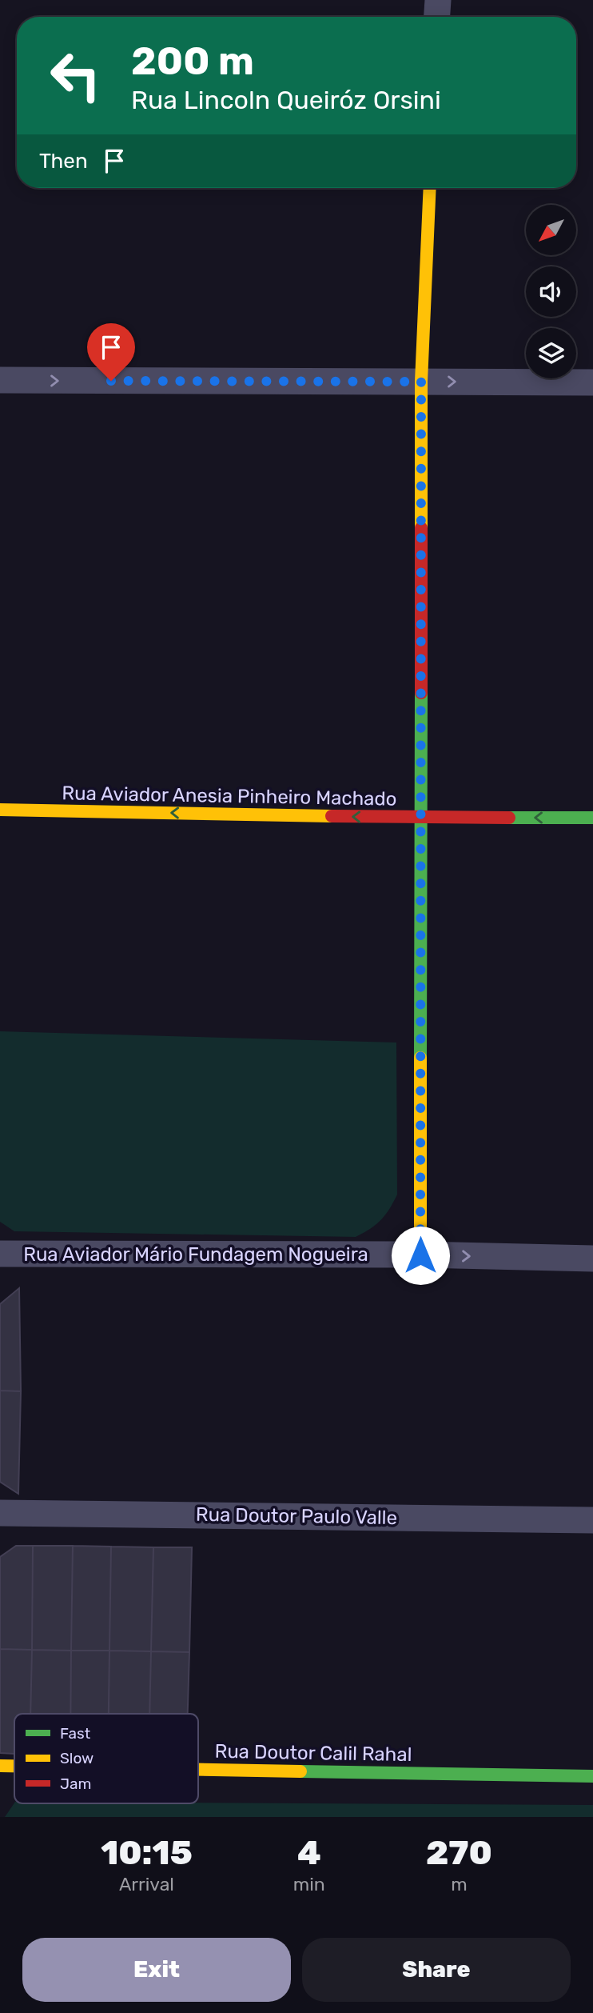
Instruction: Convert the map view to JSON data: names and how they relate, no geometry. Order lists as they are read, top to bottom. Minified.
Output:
{"streets":{"street":["Rua Aviador Anesia Pinheiro Machado","Rua Aviador Mário Fundagem Nogueira","Rua Doutor Paulo Valle","Rua Doutor Calil Rahal"]},"one_way":["Rua Aviador Anesia Pinheiro Machado"],"legend":["Fast","Slow","Jam"],"north":"bottom left","page":{"turn":["200 m","Rua Lincoln Queiróz Orsini"],"then":"Then","eta":["10:15","Arrival","4","min","270","m"],"buttons":["Exit","Share"]}}
